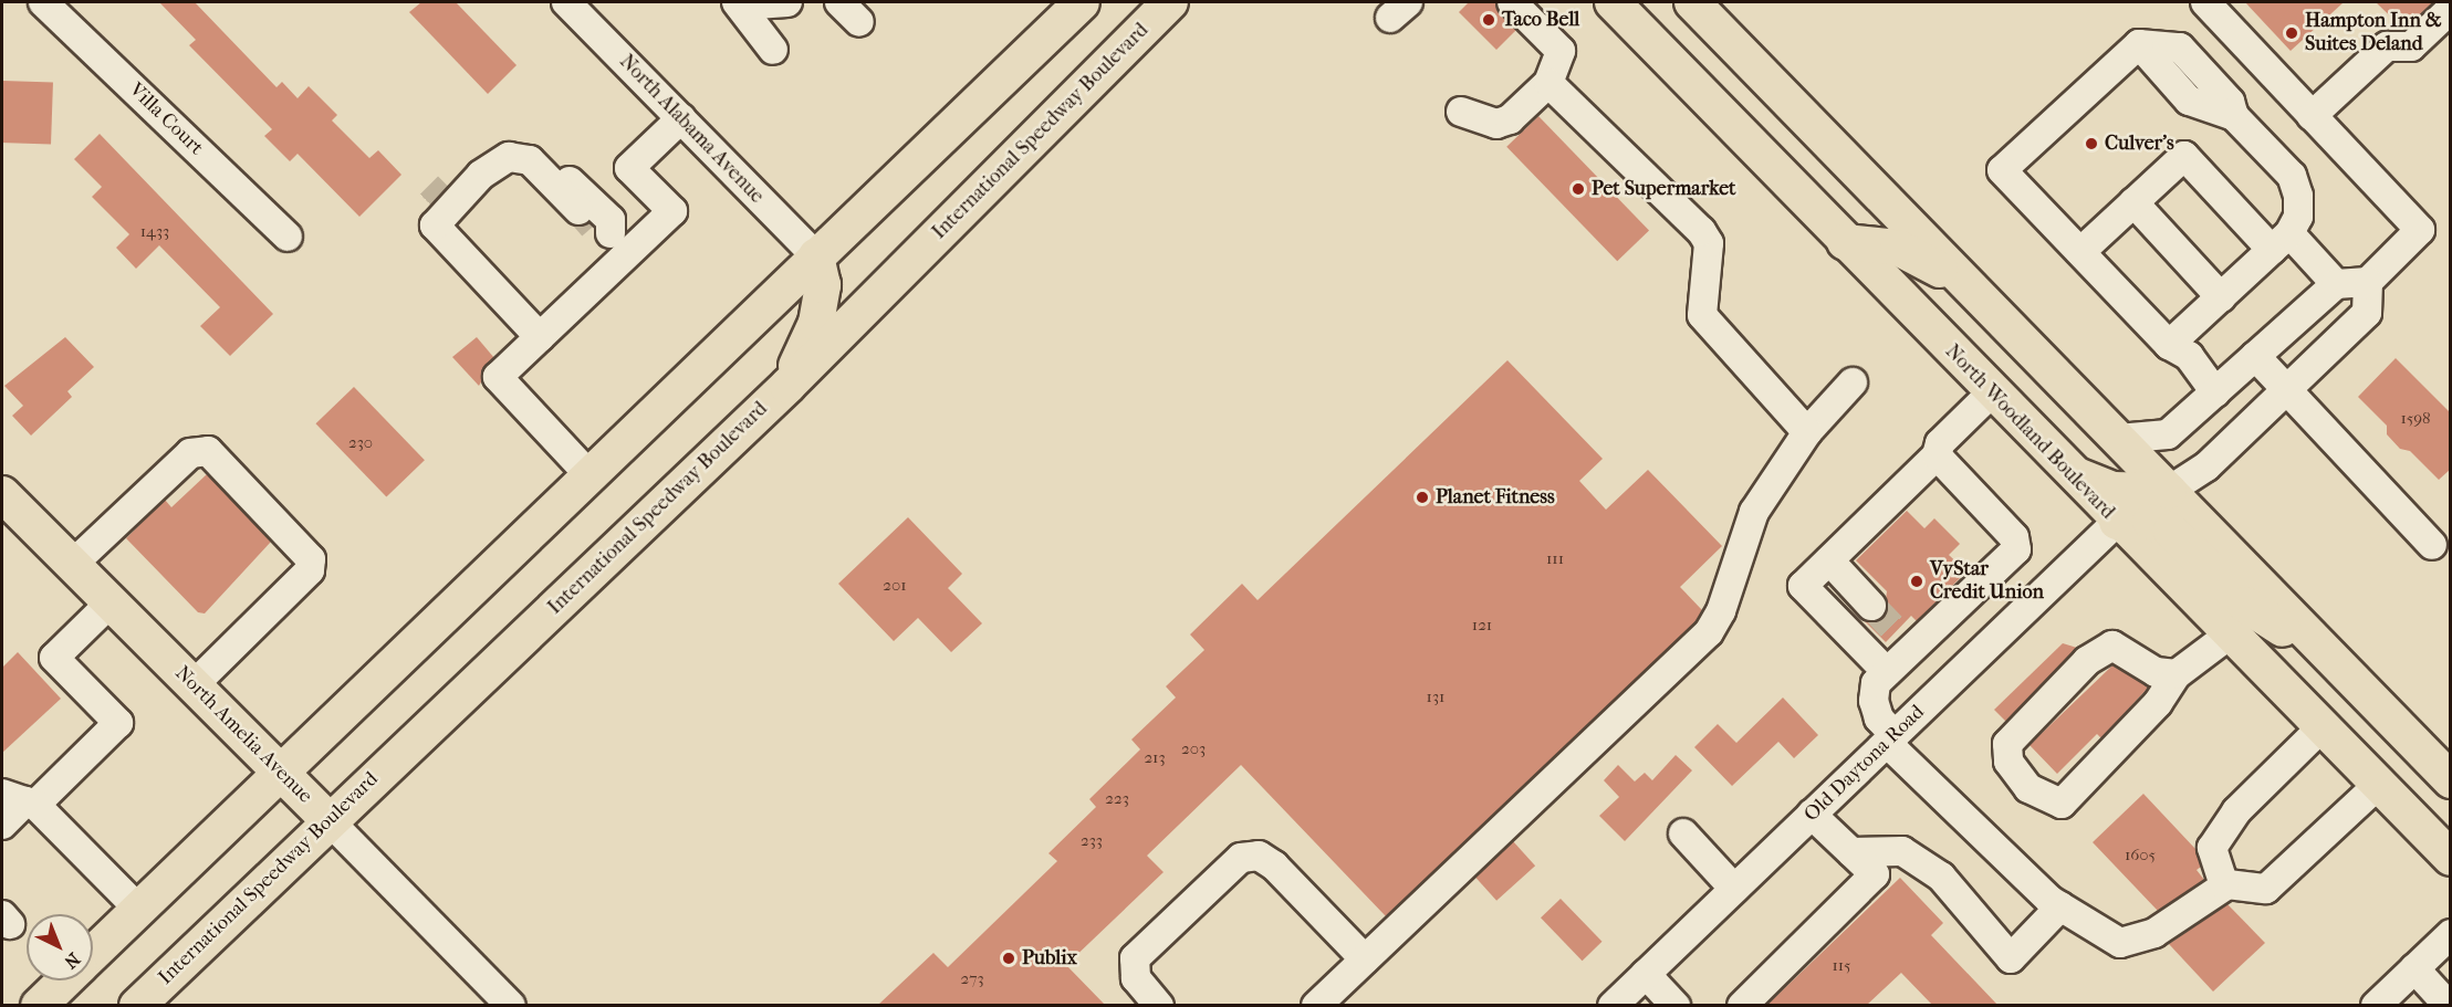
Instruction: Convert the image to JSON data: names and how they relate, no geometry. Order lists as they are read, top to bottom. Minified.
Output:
{"streets":{"main road":["International Speedway Boulevard","North Woodland Boulevard","North Amelia Avenue"],"street":["Villa Court","North Alabama Avenue","Old Daytona Road"]},"crossings":[["International Speedway Boulevard","North Amelia Avenue"],["North Woodland Boulevard","Old Daytona Road"]],"places":["Taco Bell","Hampton Inn & Suites Deland","Culver's","Pet Supermarket","Planet Fitness","VyStar Credit Union","Publix"],"house_numbers":["1433","1598","230","111","201","121","131","203","213","223","233","1605","115","273"],"north":"bottom right"}
